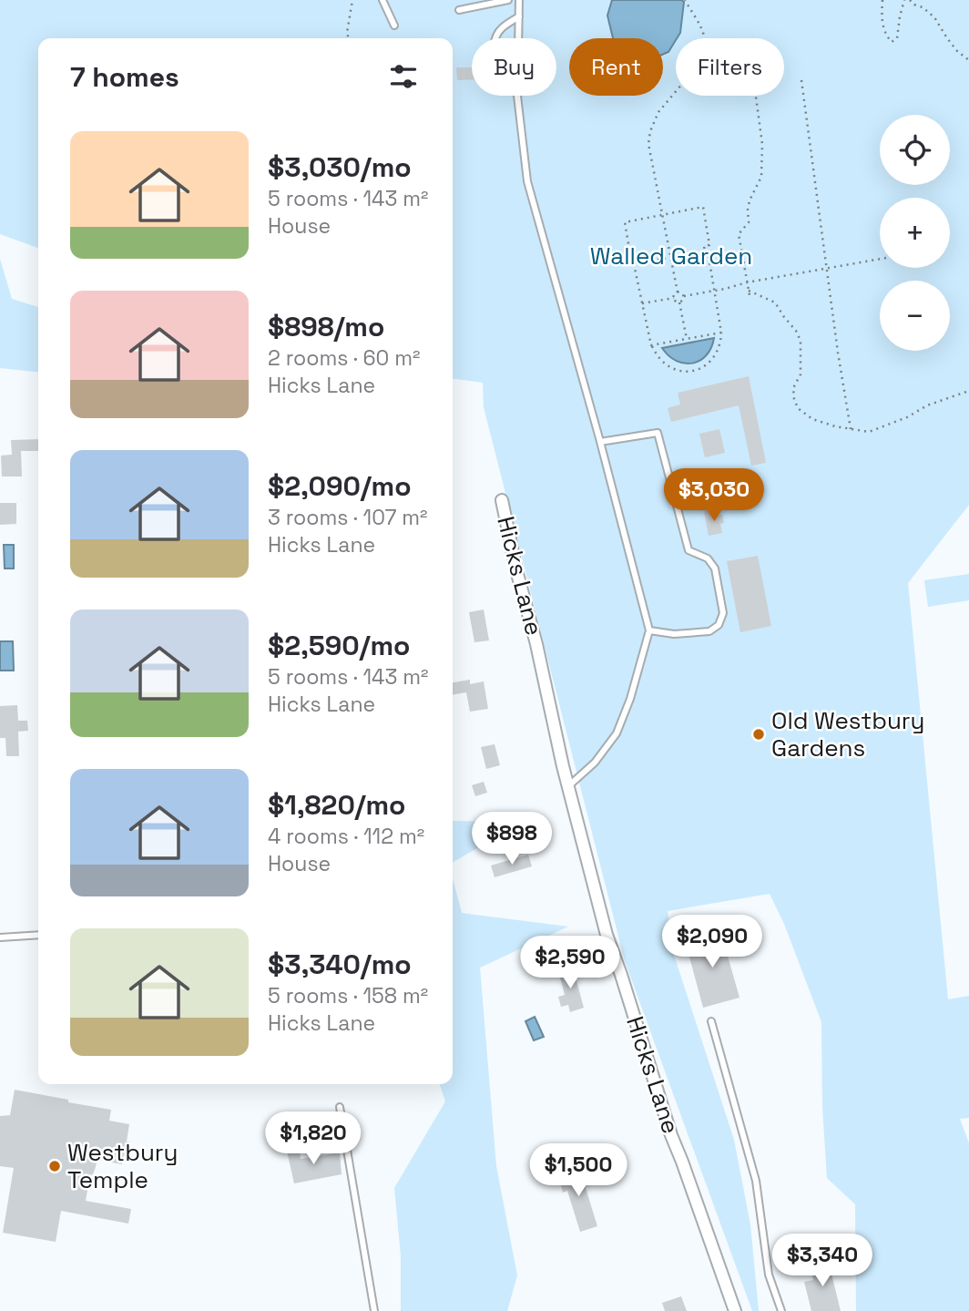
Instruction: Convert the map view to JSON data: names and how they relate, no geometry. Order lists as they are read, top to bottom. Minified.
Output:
{"streets":{"street":["Hicks Lane"]},"parks":["Walled Garden"],"places":["Old Westbury Gardens","Westbury Temple"],"page":{"chip":["Buy","Rent","Filters"],"heading":"7 homes","map_buttons":["+","−"],"list":[{"name":"$3,030/mo","note":"5 rooms · 143 m² · House"},{"name":"$898/mo","note":"2 rooms · 60 m² · Hicks Lane"},{"name":"$2,090/mo","note":"3 rooms · 107 m² · Hicks Lane"},{"name":"$2,590/mo","note":"5 rooms · 143 m² · Hicks Lane"},{"name":"$1,820/mo","note":"4 rooms · 112 m² · House"},{"name":"$3,340/mo","note":"5 rooms · 158 m² · Hicks Lane"}],"price":["$3,030","$898","$2,090","$2,590","$1,820","$1,500","$3,340"]}}
